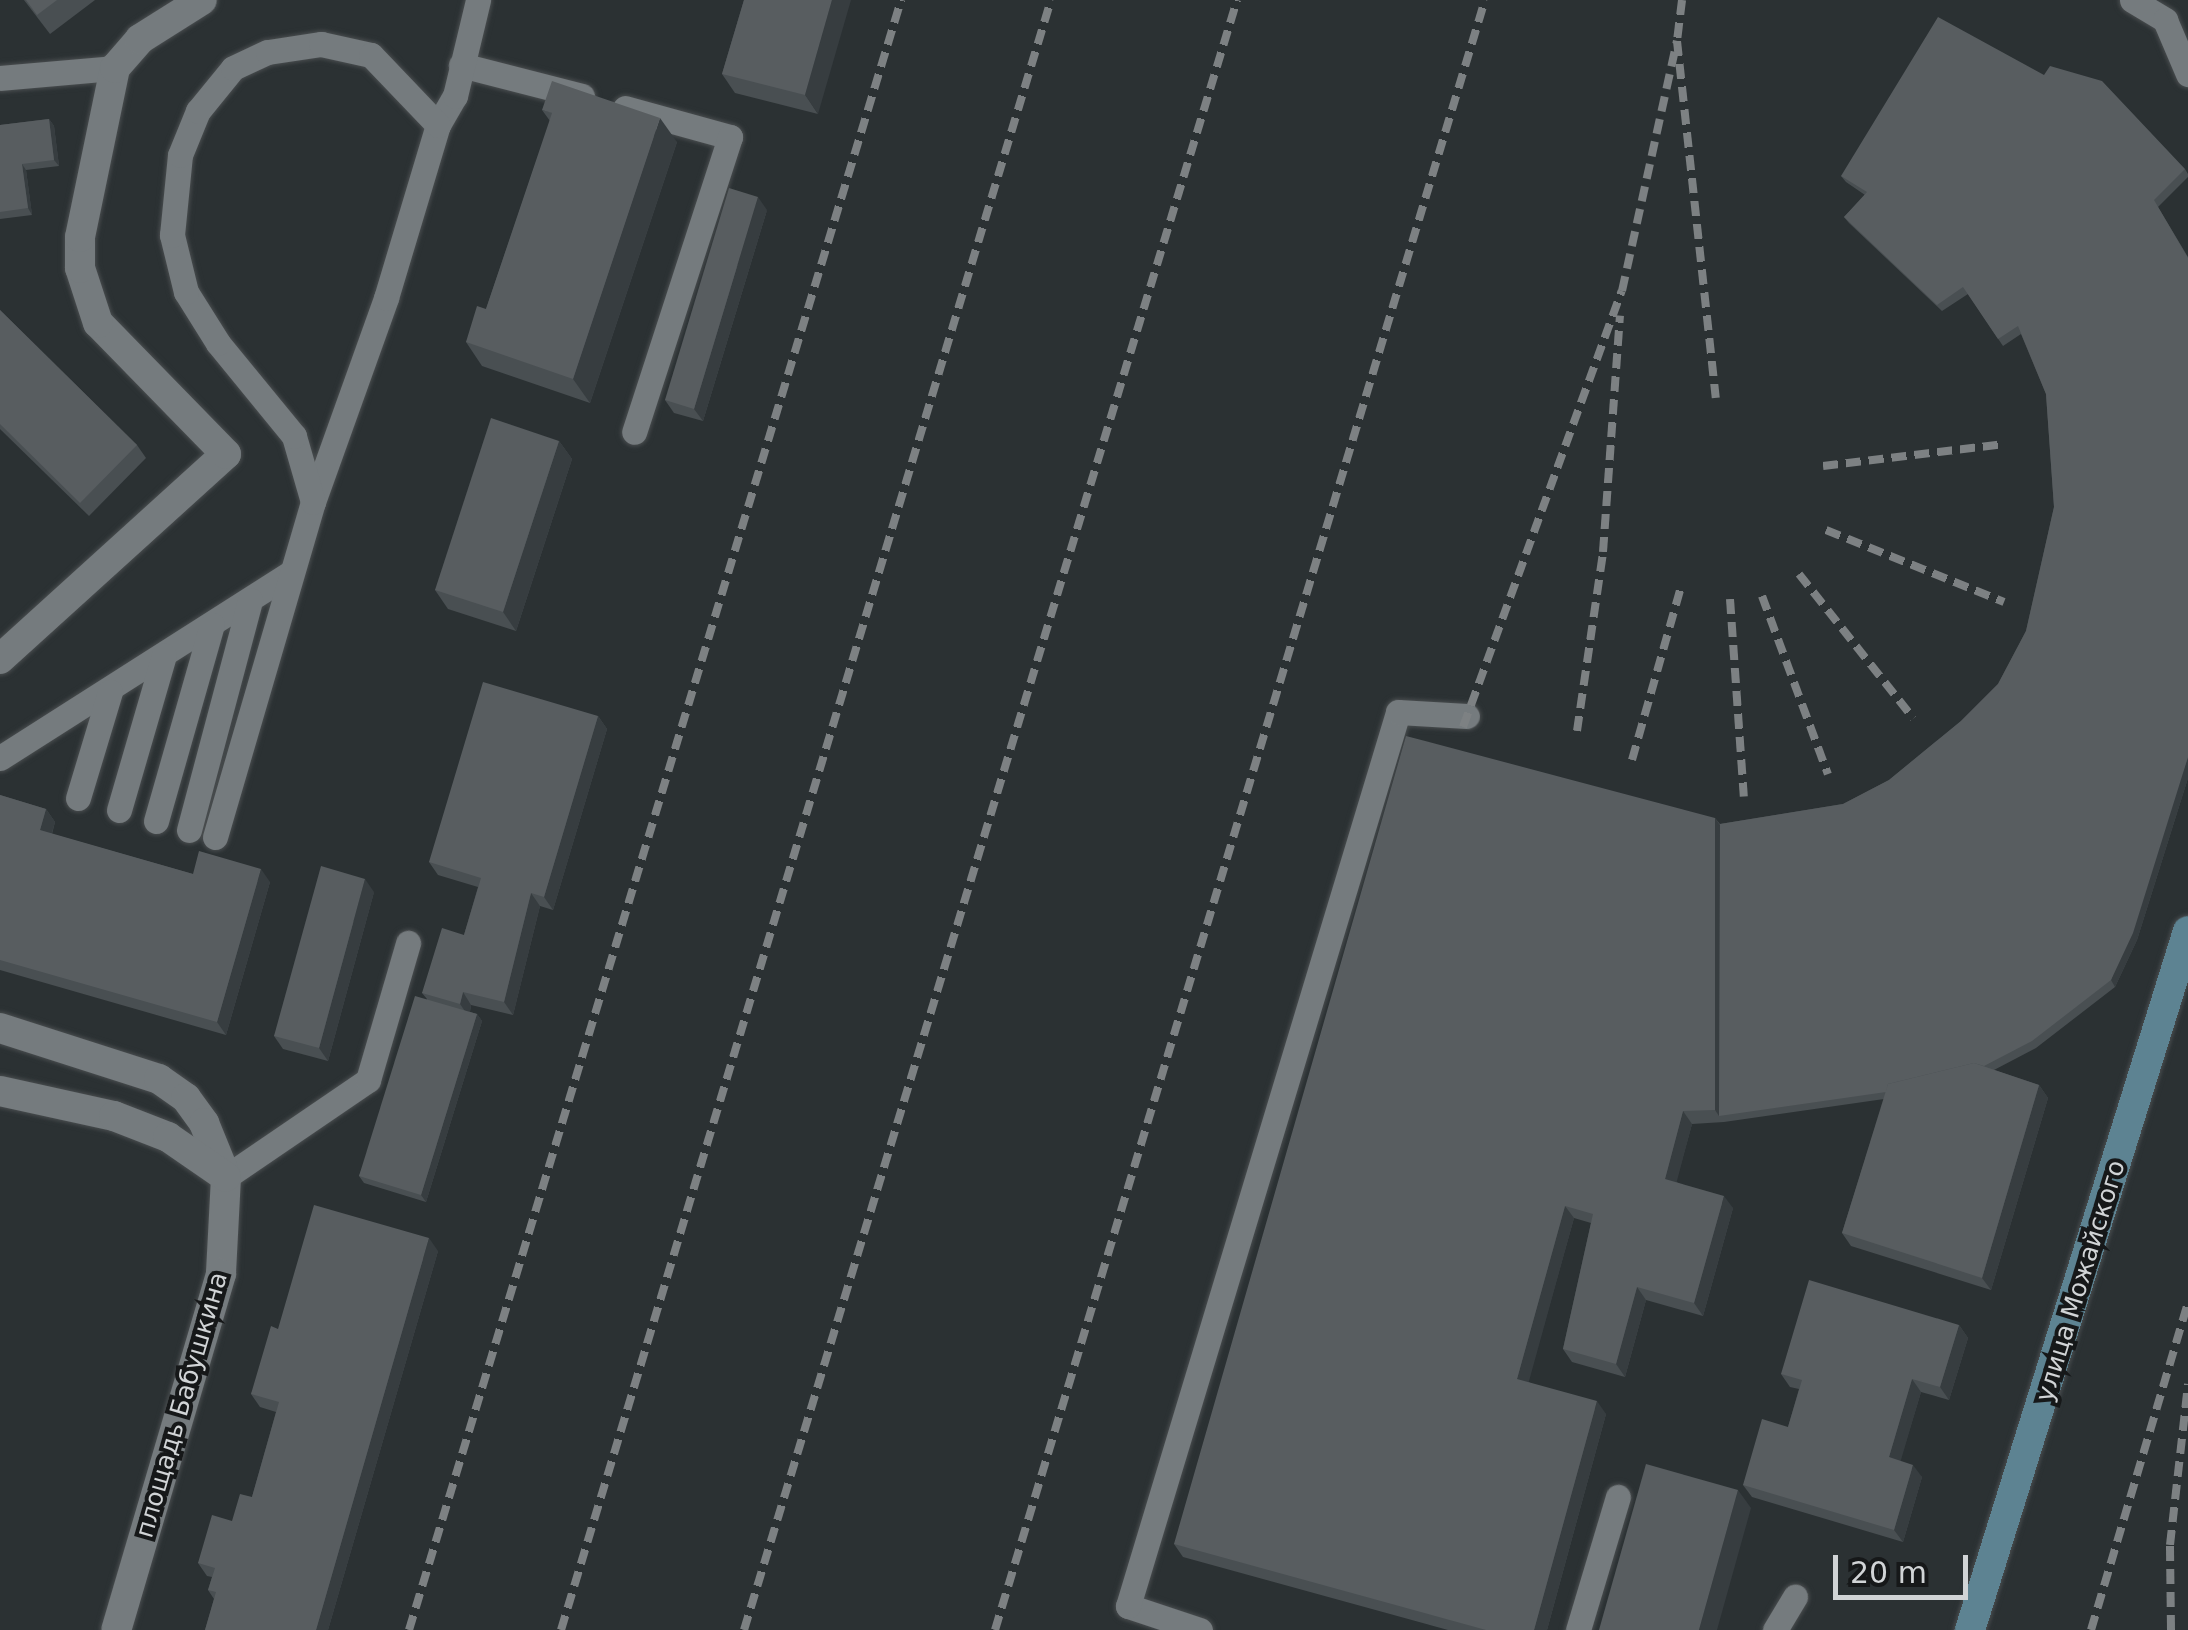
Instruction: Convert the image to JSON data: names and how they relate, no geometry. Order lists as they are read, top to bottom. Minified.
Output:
{"streets":{"main road":["улица Можайского"],"street":["площадь Бабушкина"]},"scale_bar":"20 m"}
